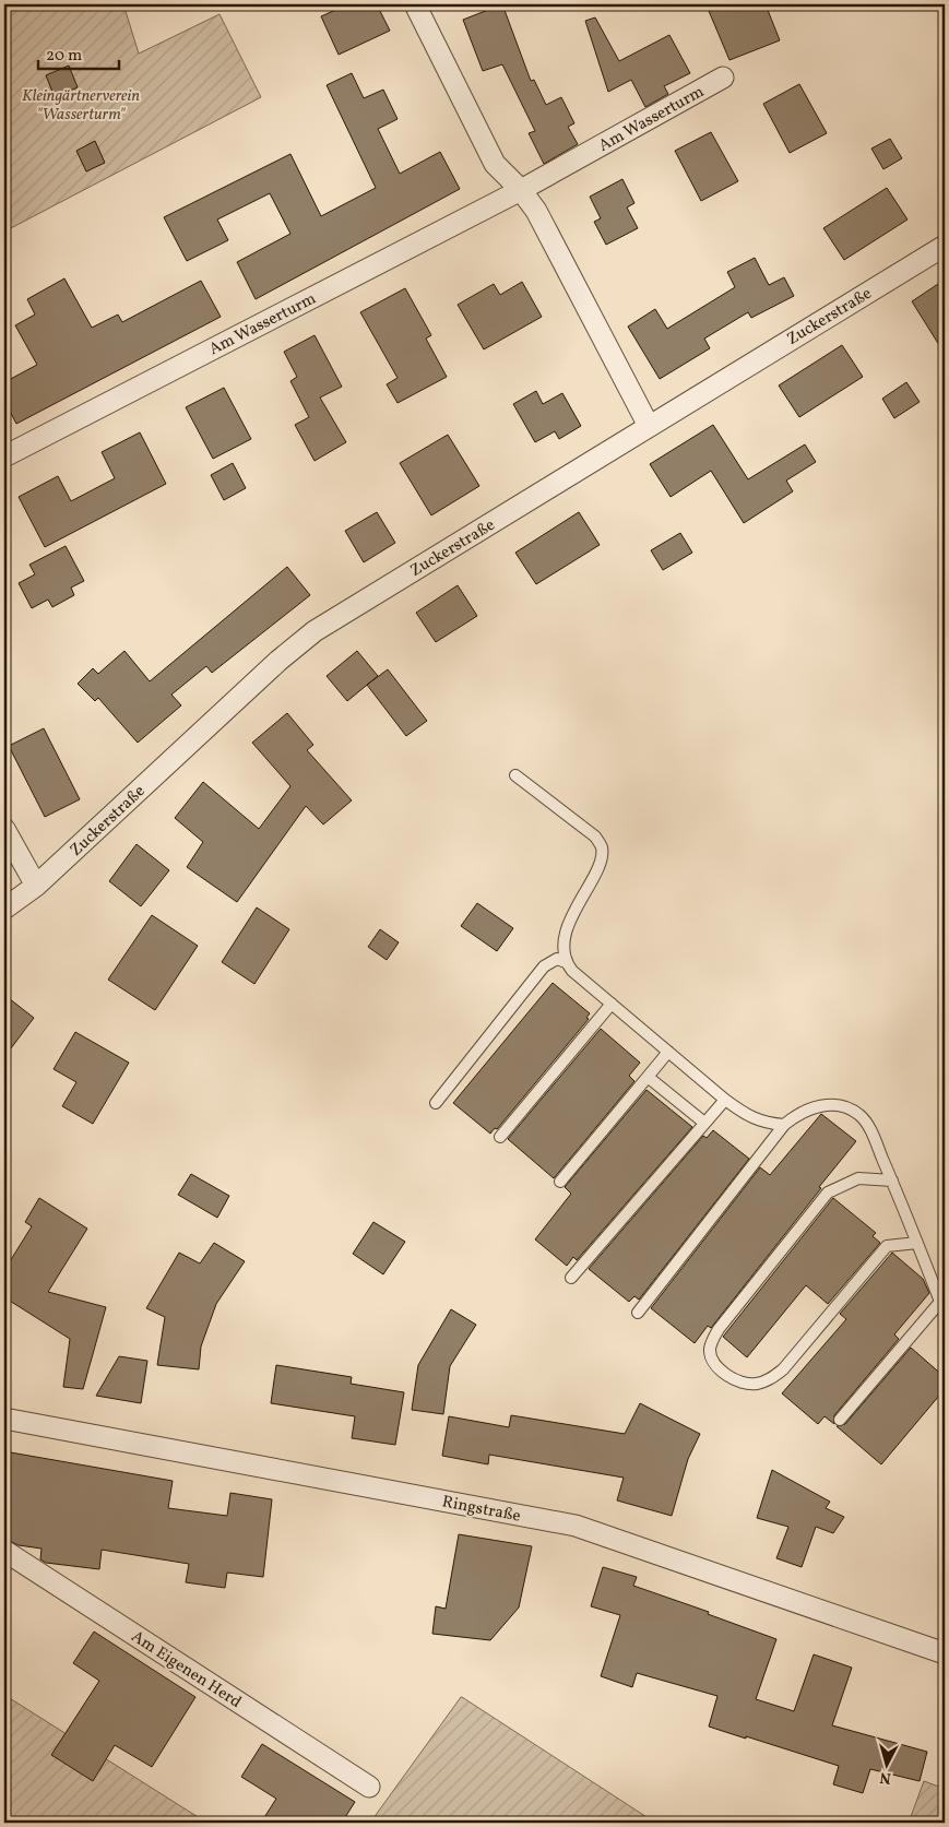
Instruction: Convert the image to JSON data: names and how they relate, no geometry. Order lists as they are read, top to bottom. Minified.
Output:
{"streets":{"street":["Am Wasserturm","Zuckerstraße","Ringstraße","Am Eigenen Herd"]},"parks":["Kleingärtnerverein \"Wasserturm\""],"scale_bar":"20 m","north":"bottom"}
